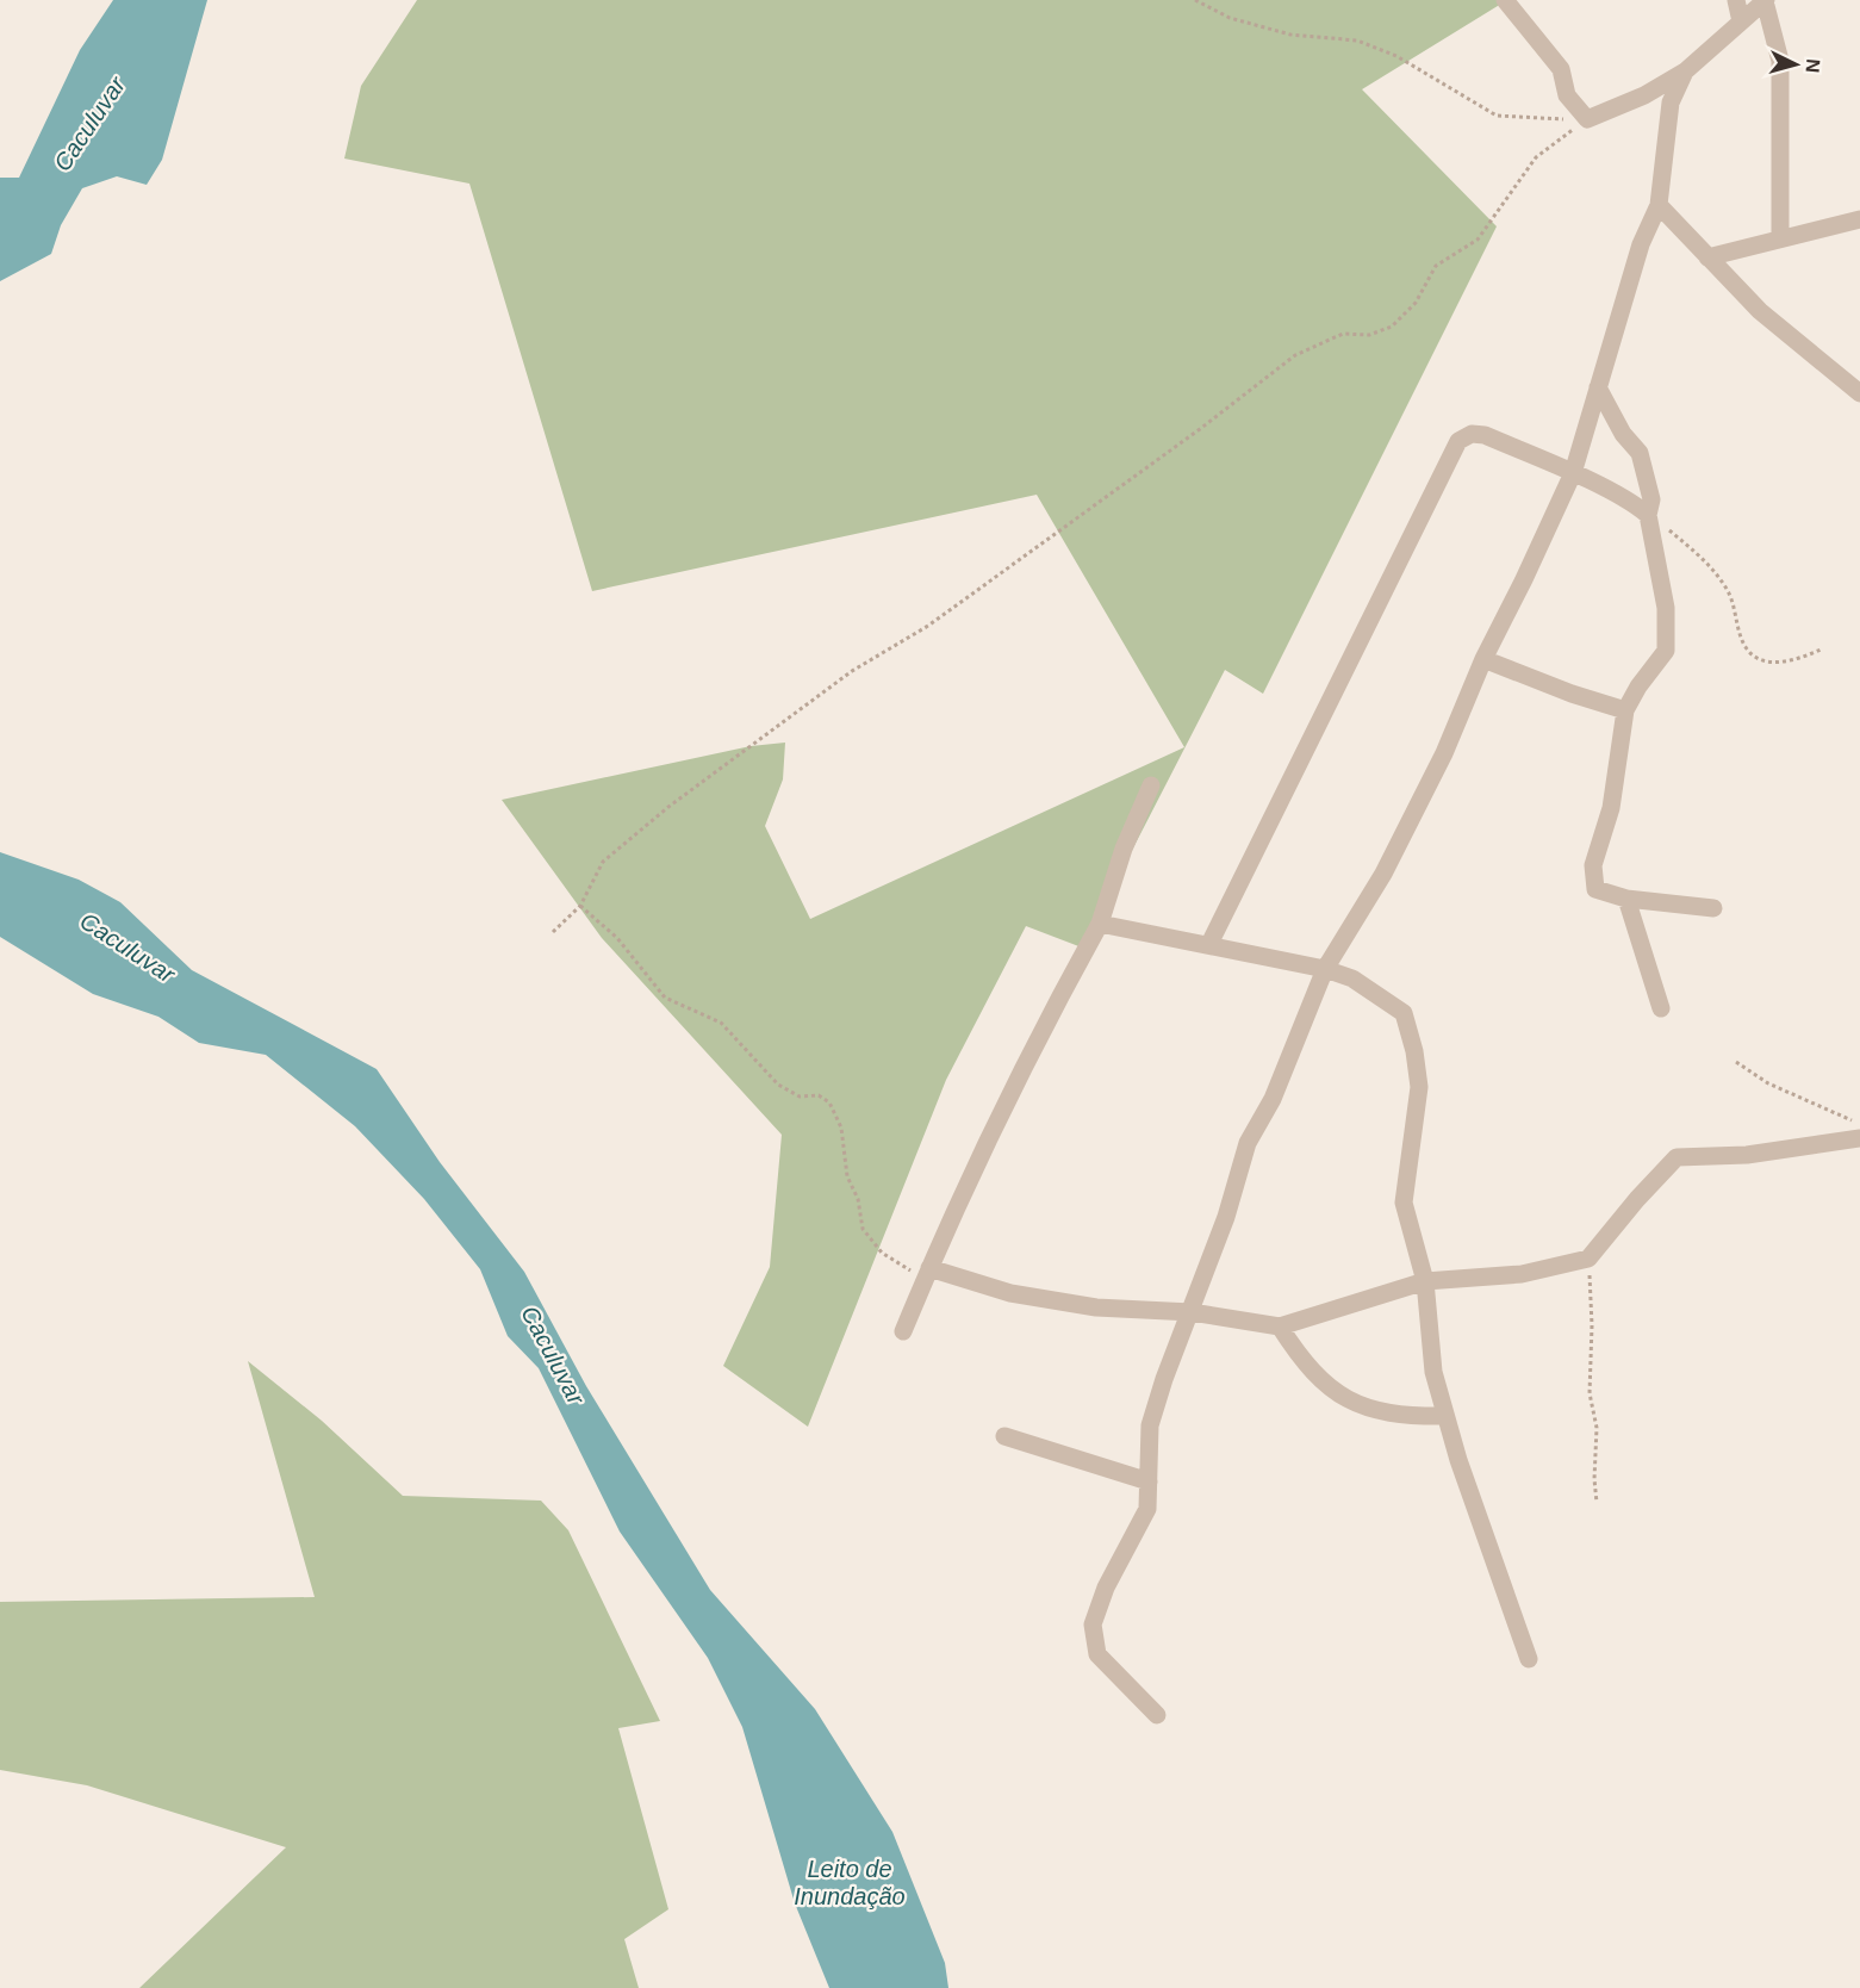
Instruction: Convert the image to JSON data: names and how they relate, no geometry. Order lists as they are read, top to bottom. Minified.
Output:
{"water":["Caculuvar","Leito de Inundação"],"north":"right"}
